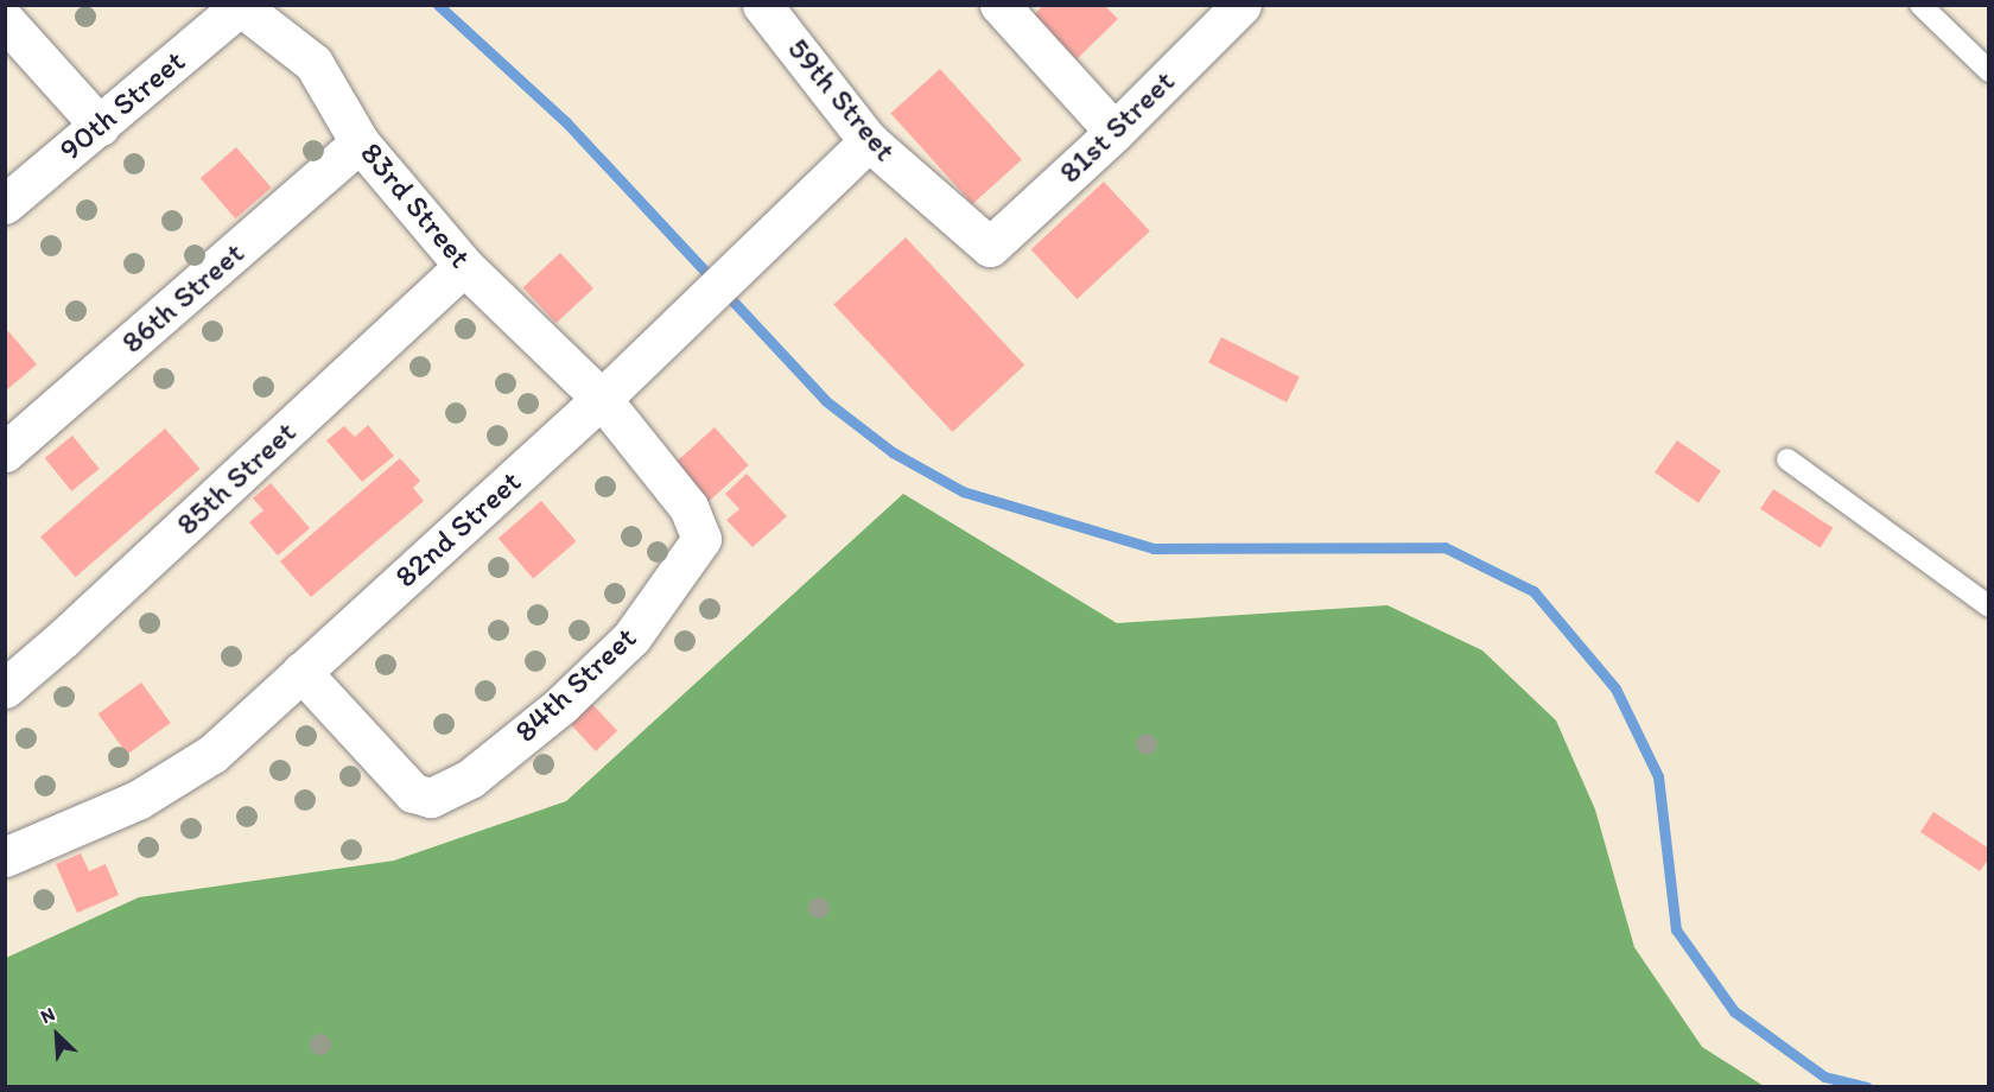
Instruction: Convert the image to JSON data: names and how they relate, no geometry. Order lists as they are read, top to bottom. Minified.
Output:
{"streets":{"street":["59th Street","90th Street","81st Street","83rd Street","86th Street","85th Street","82nd Street","84th Street"]},"crossings":[["59th Street","81st Street"],["59th Street","82nd Street"],["90th Street","83rd Street"],["83rd Street","86th Street"],["83rd Street","85th Street"],["83rd Street","82nd Street"],["83rd Street","84th Street"],["82nd Street","84th Street"]],"north":"top left"}
